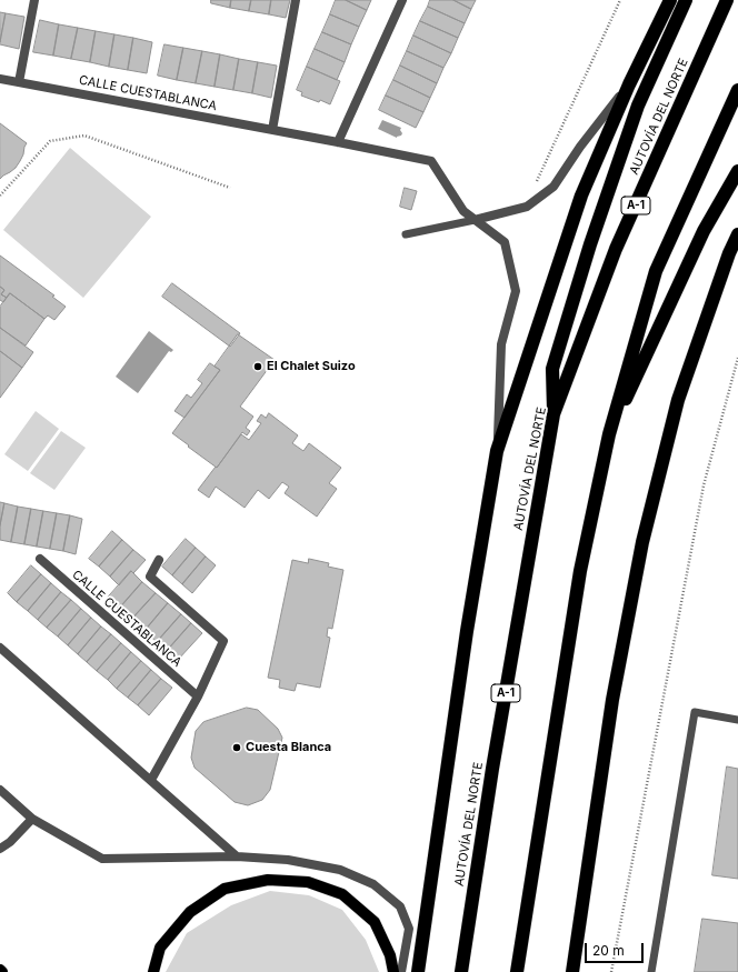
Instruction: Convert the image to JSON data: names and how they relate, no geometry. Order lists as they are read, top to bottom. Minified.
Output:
{"streets":{"highway":["AUTOVÍA DEL NORTE","A-1"],"street":["CALLE CUESTABLANCA"]},"places":["El Chalet Suizo","Cuesta Blanca"],"scale_bar":"20 m"}
